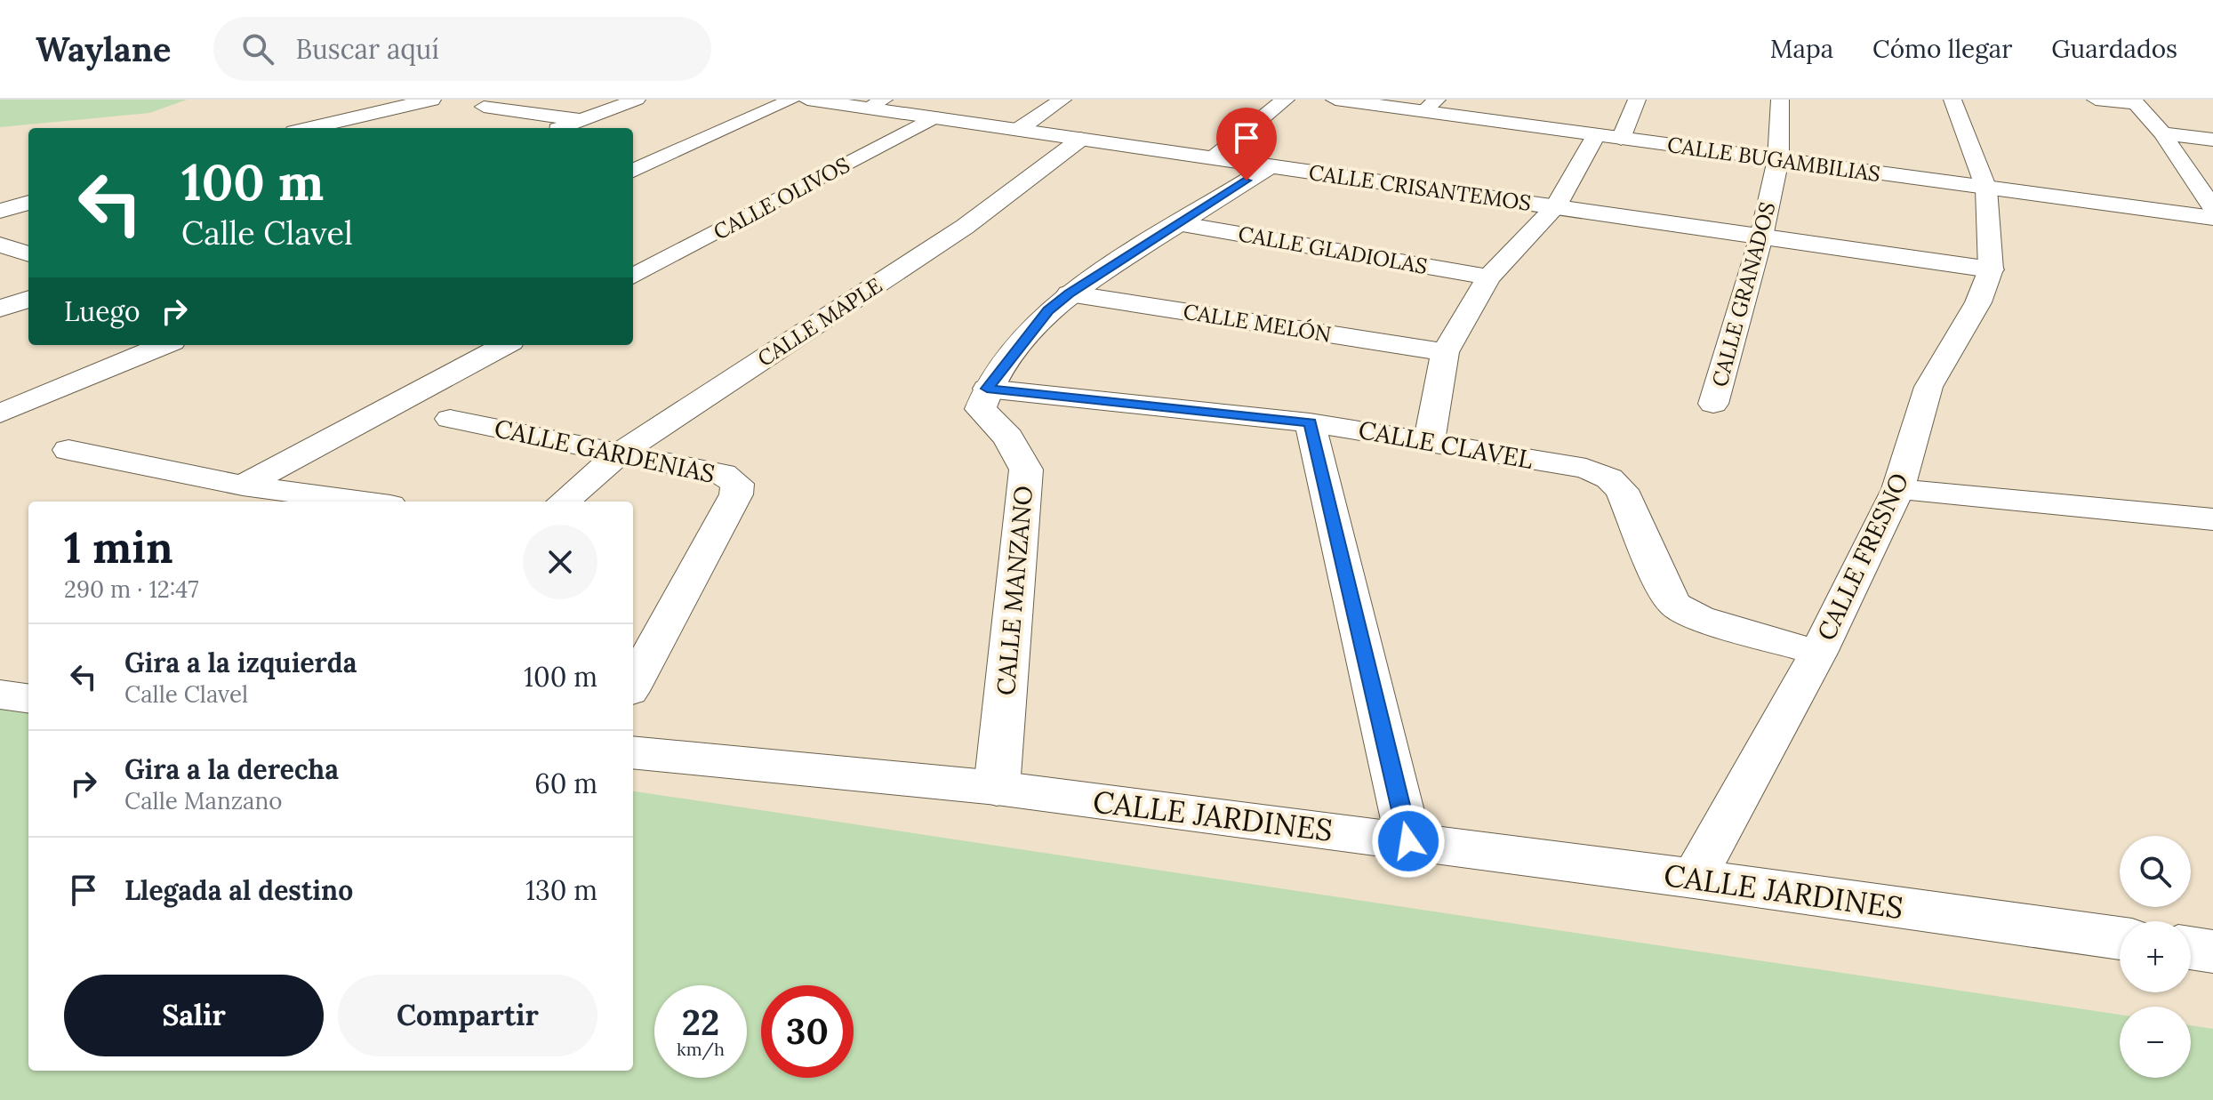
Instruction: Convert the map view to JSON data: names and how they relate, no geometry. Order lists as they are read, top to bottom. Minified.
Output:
{"streets":{"street":["CALLE BUGAMBILIAS","CALLE CRISANTEMOS","CALLE OLIVOS","CALLE GLADIOLAS","CALLE GRANADOS","CALLE MAPLE","CALLE MELÓN","CALLE CLAVEL","CALLE GARDENIAS","CALLE FRESNO","CALLE MANZANO","CALLE JARDINES"]},"crossings":[["CALLE BUGAMBILIAS","CALLE GRANADOS"],["CALLE BUGAMBILIAS","CALLE FRESNO"],["CALLE CRISANTEMOS","CALLE OLIVOS"],["CALLE CRISANTEMOS","CALLE GRANADOS"],["CALLE CRISANTEMOS","CALLE MAPLE"],["CALLE CRISANTEMOS","CALLE FRESNO"],["CALLE MAPLE","CALLE GARDENIAS"],["CALLE CLAVEL","CALLE FRESNO"],["CALLE CLAVEL","CALLE MANZANO"],["CALLE FRESNO","CALLE JARDINES"],["CALLE MANZANO","CALLE JARDINES"]],"page":{"header":"Waylane","search":"Buscar aquí","nav":["Mapa","Cómo llegar","Guardados"],"turn":["100 m","Calle Clavel"],"then":"Luego","heading":["1 min","290 m · 12:47"],"list":[{"name":"Gira a la izquierda","note":"Calle Clavel","value":"100 m"},{"name":"Gira a la derecha","note":"Calle Manzano","value":"60 m"},{"name":"Llegada al destino","value":"130 m"}],"map_buttons":["+","−"],"buttons":["Salir","Compartir"],"speed":"22 km/h","limit":"30"}}
